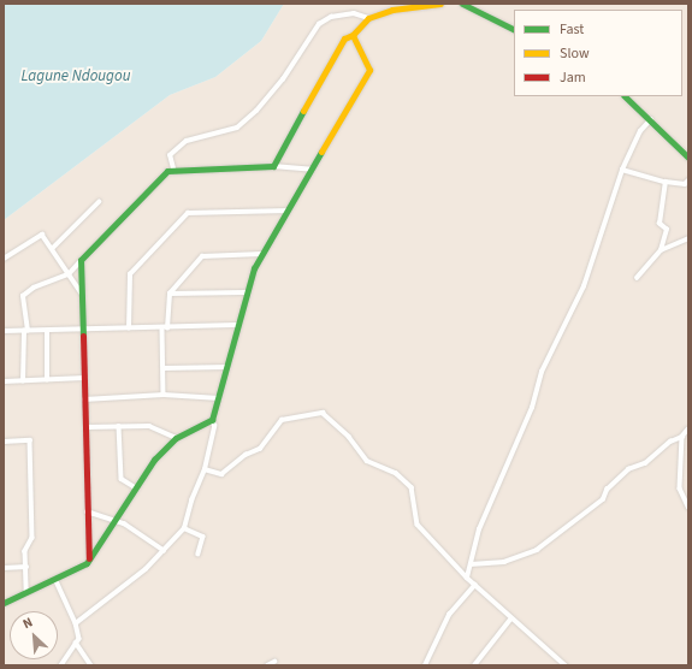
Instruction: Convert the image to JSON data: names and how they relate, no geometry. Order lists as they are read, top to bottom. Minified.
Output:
{"water":["Lagune Ndougou"],"legend":["Fast","Slow","Jam"],"north":"top left"}
